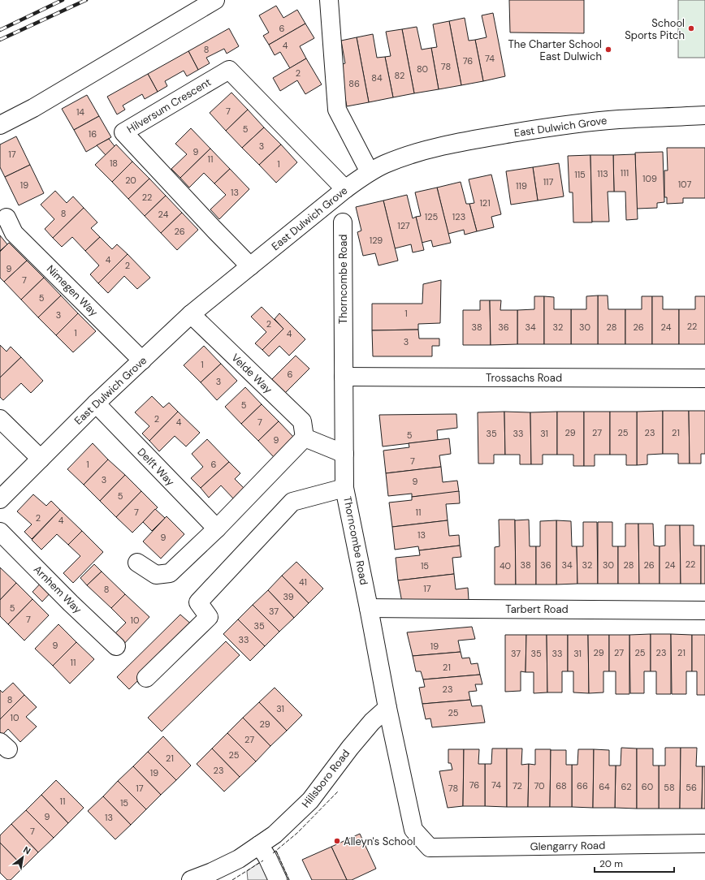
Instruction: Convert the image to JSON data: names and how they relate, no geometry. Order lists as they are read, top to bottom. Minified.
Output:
{"streets":{"street":["Hilversum Crescent","East Dulwich Grove","Thorncombe Road","Nimegen Way","Velde Way","Trossachs Road","Delft Way","Arnhem Way","Tarbert Road","Hillsboro Road","Glengarry Road"]},"crossings":[["Hilversum Crescent","East Dulwich Grove"],["East Dulwich Grove","Nimegen Way"],["East Dulwich Grove","Velde Way"],["East Dulwich Grove","Delft Way"],["Thorncombe Road","Trossachs Road"],["Thorncombe Road","Tarbert Road"],["Thorncombe Road","Hillsboro Road"],["Thorncombe Road","Glengarry Road"]],"places":["School Sports Pitch","The Charter School East Dulwich","Alleyn's School"],"house_numbers":["6","4","8","74","76","78","80","2","82","84","86","7","14","5","16","3","9","17","11","18","1","111","113","115","109","20","117","107","19","119","13","22","121","8","24","125","123","127","26","129","4","2","9","7","5","1","3","2","22","38","36","34","32","30","28","26","24","1","4","3","1","6","3","5","2","4","7","29","27","25","23","21","35","33","31","5","9","7","1","6","3","9","5","7","11","2","4","13","9","22","38","36","34","32","30","28","26","24","15","40","41","17","8","39","5","37","7","10","35","33","9","19","29","27","25","23","21","37","35","33","31","11","21","23","8","31","25","10","29","27","25","21","23","19","76","74","72","70","68","66","64","62","60","58","56","17","78","11","15","9","13","7"],"scale_bar":"20 m","north":"top right"}
